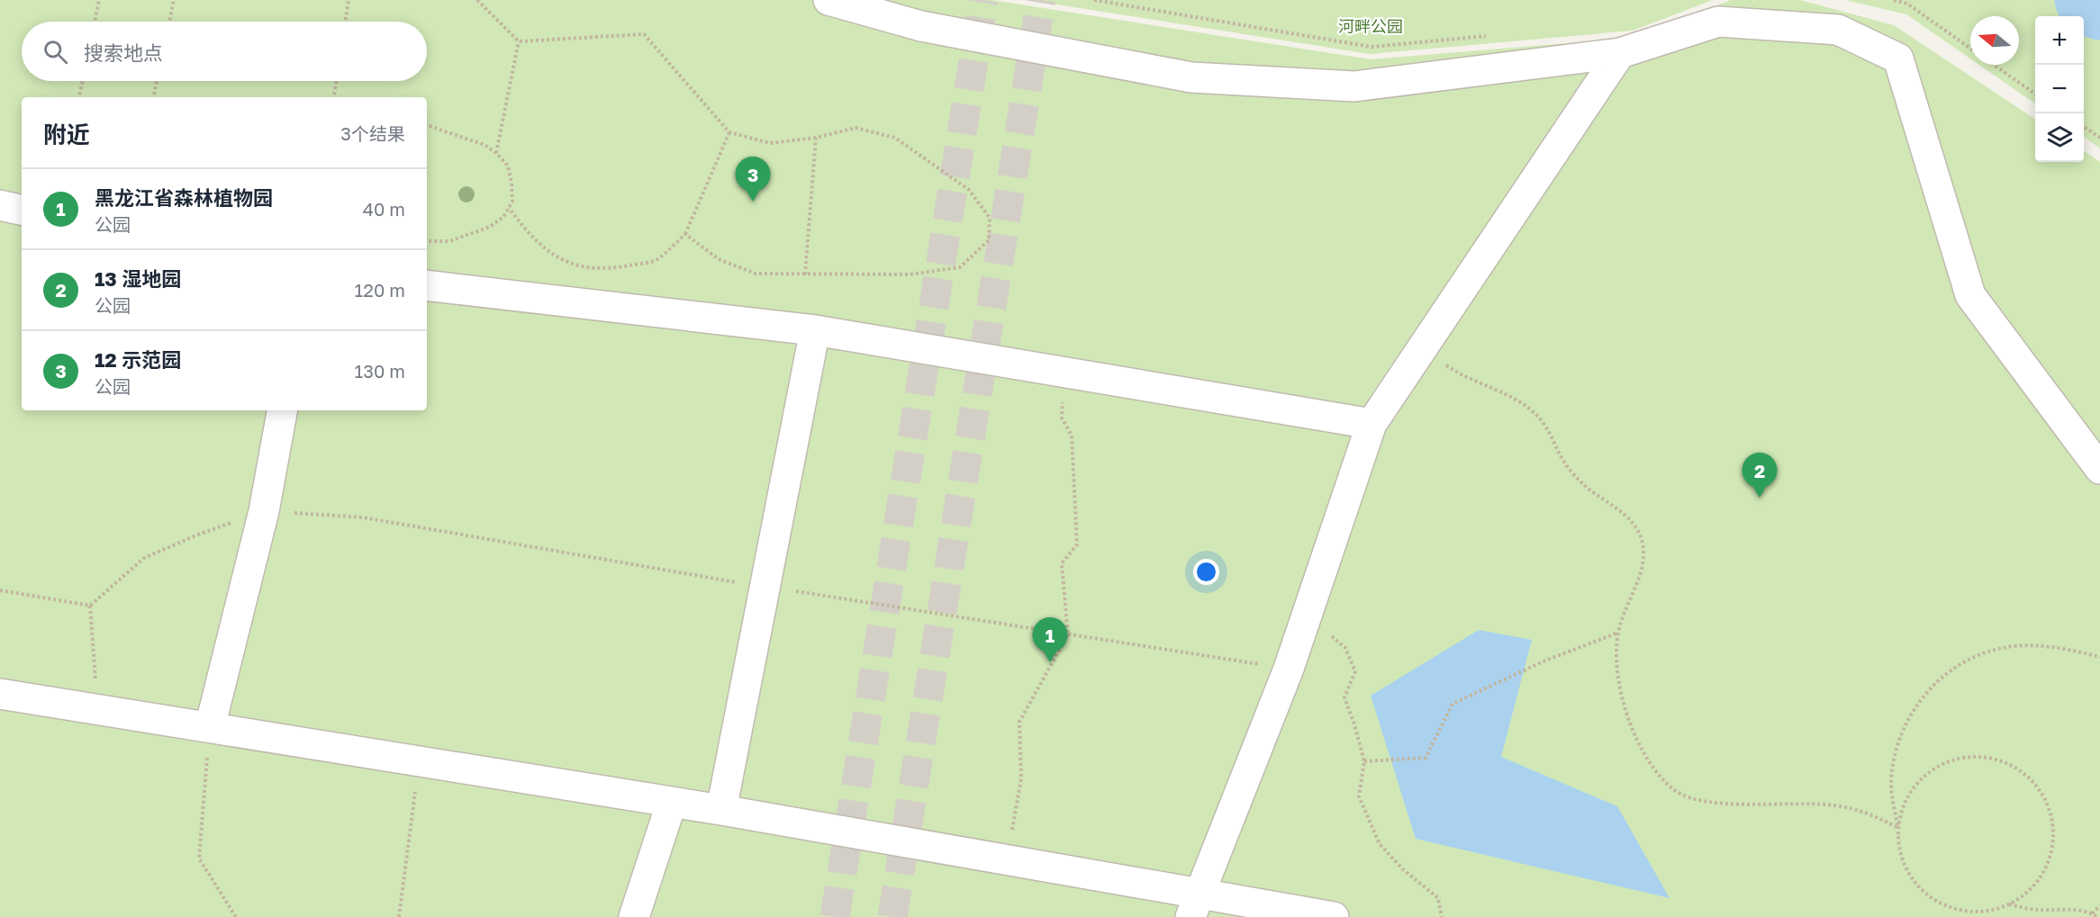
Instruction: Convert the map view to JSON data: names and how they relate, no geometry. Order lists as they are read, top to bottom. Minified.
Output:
{"parks":["河畔公园"],"north":"left","page":{"map_buttons":["+","−"],"search":"搜索地点","heading":["附近","3个结果"],"pins":["3","2","1"],"list":[{"mark":"1","name":"黑龙江省森林植物园","note":"公园","value":"40 m"},{"mark":"2","name":"13 湿地园","note":"公园","value":"120 m"},{"mark":"3","name":"12 示范园","note":"公园","value":"130 m"}]}}
